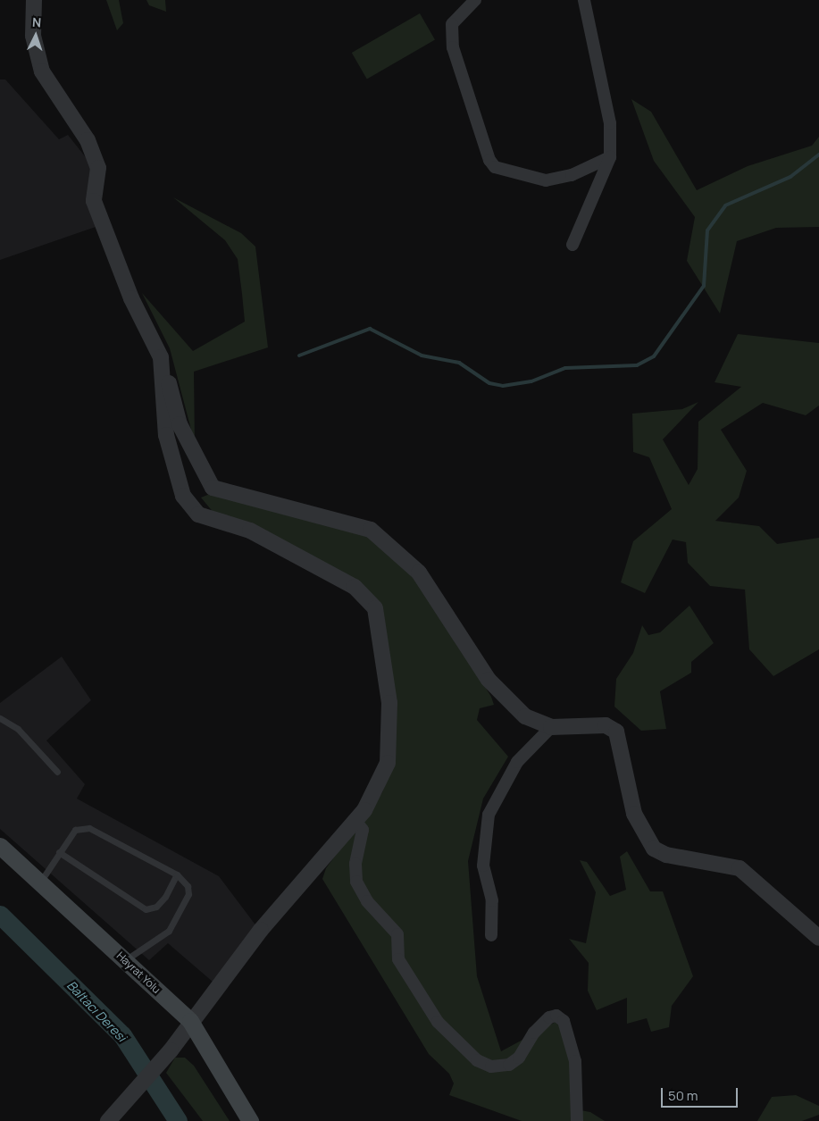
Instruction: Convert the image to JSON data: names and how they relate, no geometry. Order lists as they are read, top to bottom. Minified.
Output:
{"streets":{"main road":["Hayrat Yolu"]},"water":["Baltacı Deresi"],"scale_bar":"50 m","north":"top"}
